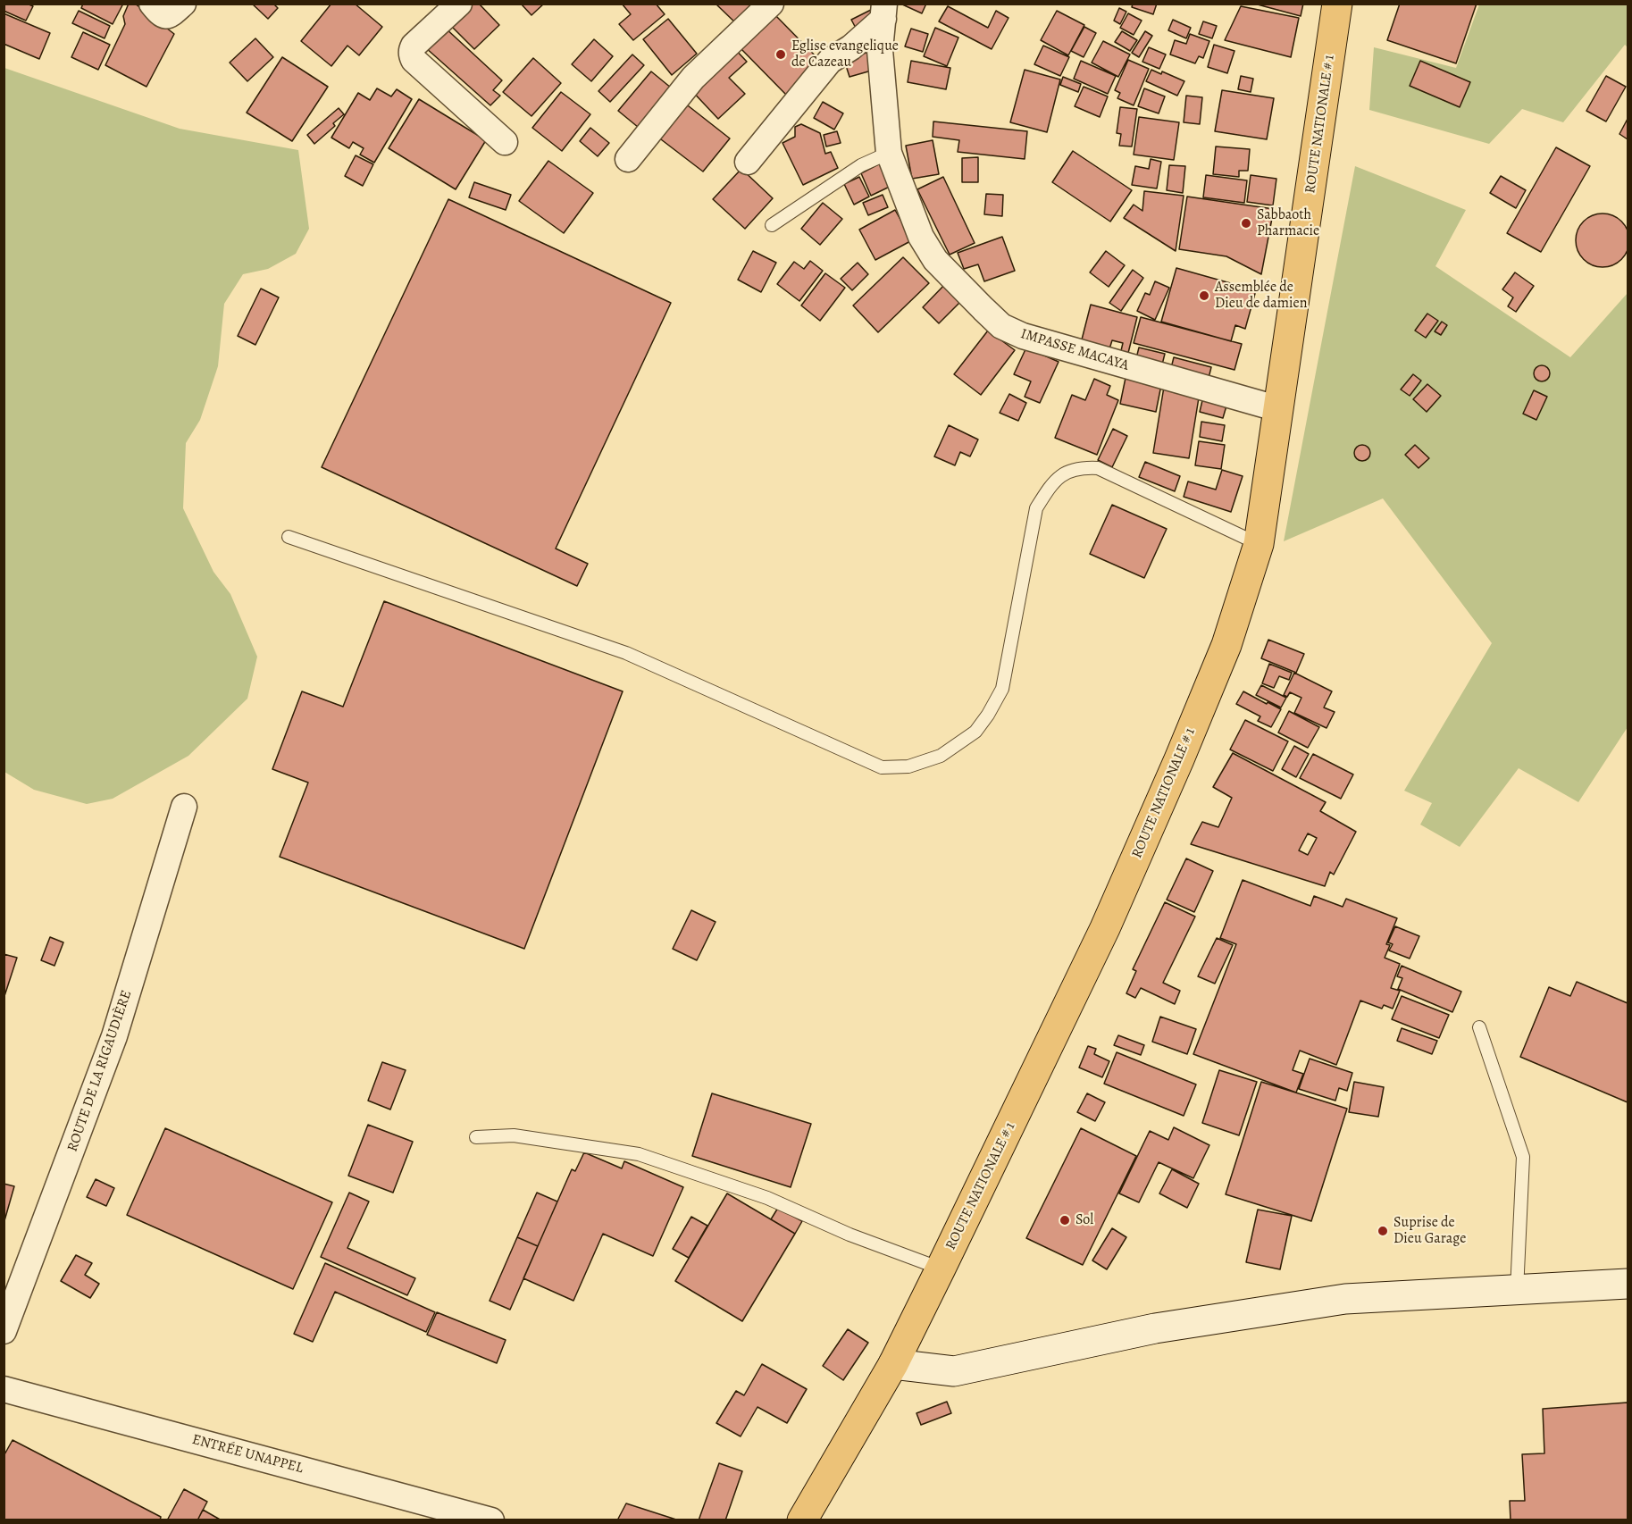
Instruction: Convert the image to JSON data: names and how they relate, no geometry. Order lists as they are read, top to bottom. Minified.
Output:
{"streets":{"main road":["ROUTE NATIONALE # 1"],"street":["IMPASSE MACAYA","ROUTE DE LA RIGAUDIÈRE","ENTRÉE UNAPPEL"]},"crossings":[["ROUTE NATIONALE # 1","IMPASSE MACAYA"]],"places":["Eglise evangelique de Cazeau","Sabbaoth Pharmacie","Assemblée de Dieu de damien","Sol","Suprise de Dieu Garage"]}
